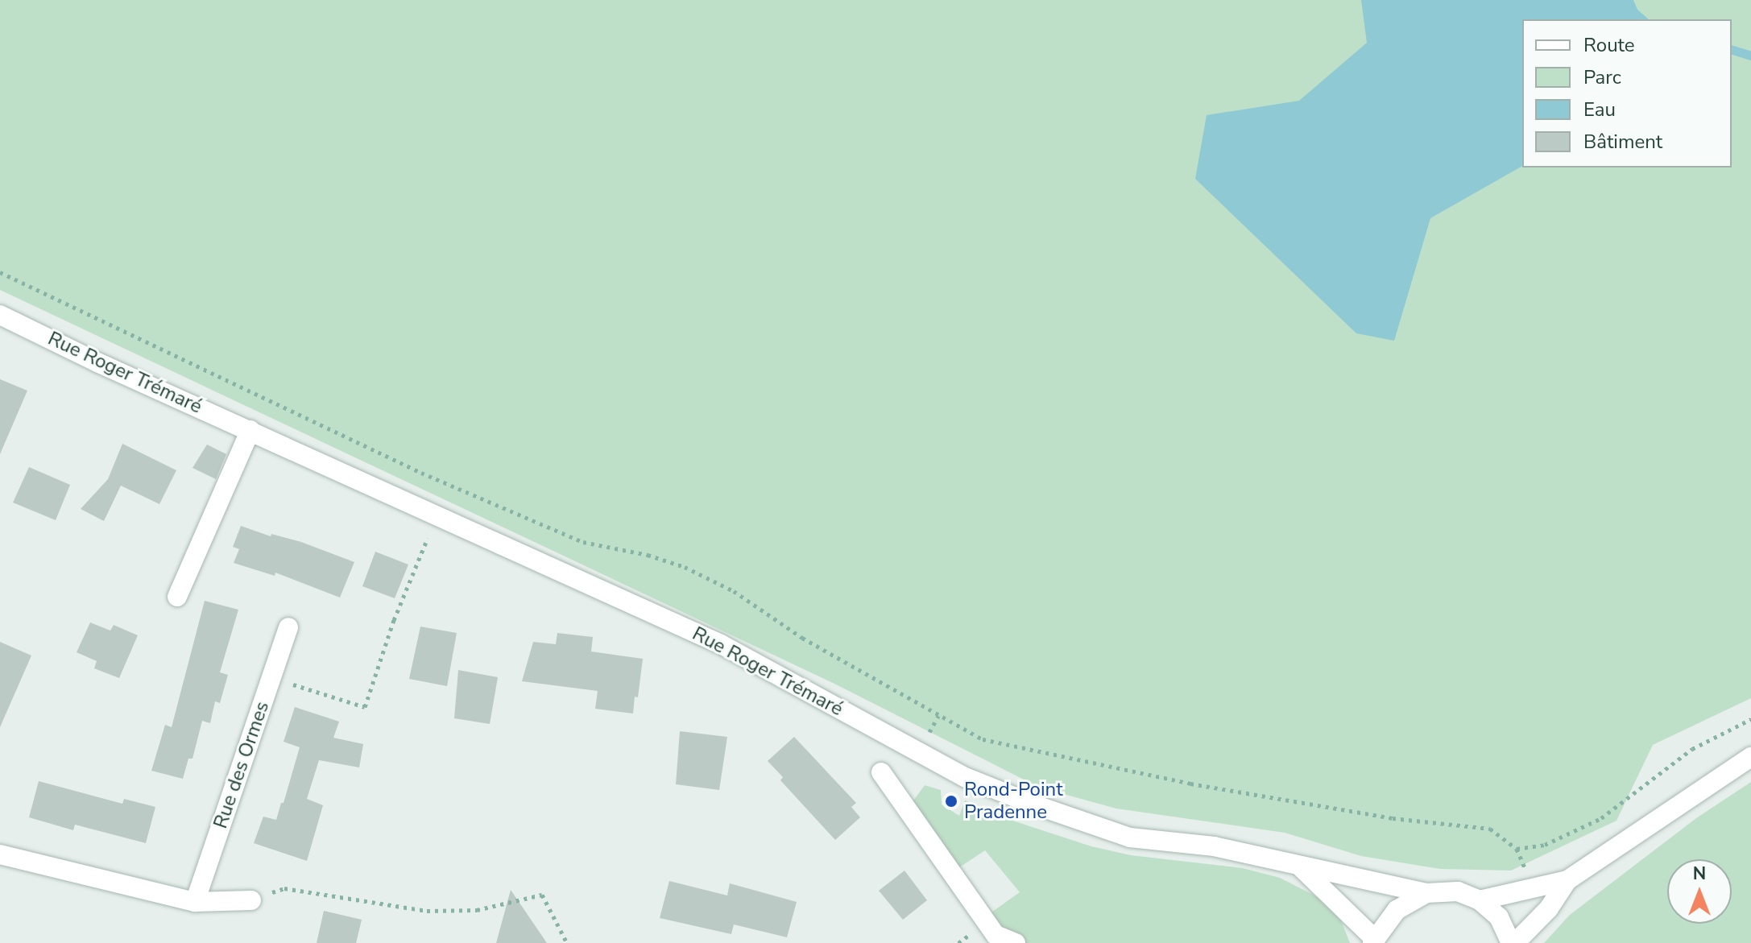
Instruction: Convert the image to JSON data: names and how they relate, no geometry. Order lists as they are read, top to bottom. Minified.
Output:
{"streets":{"street":["Rue Roger Trémaré","Rue des Ormes"]},"places":["Rond-Point Pradenne"],"legend":["Route","Parc","Eau","Bâtiment"],"north":"top"}
